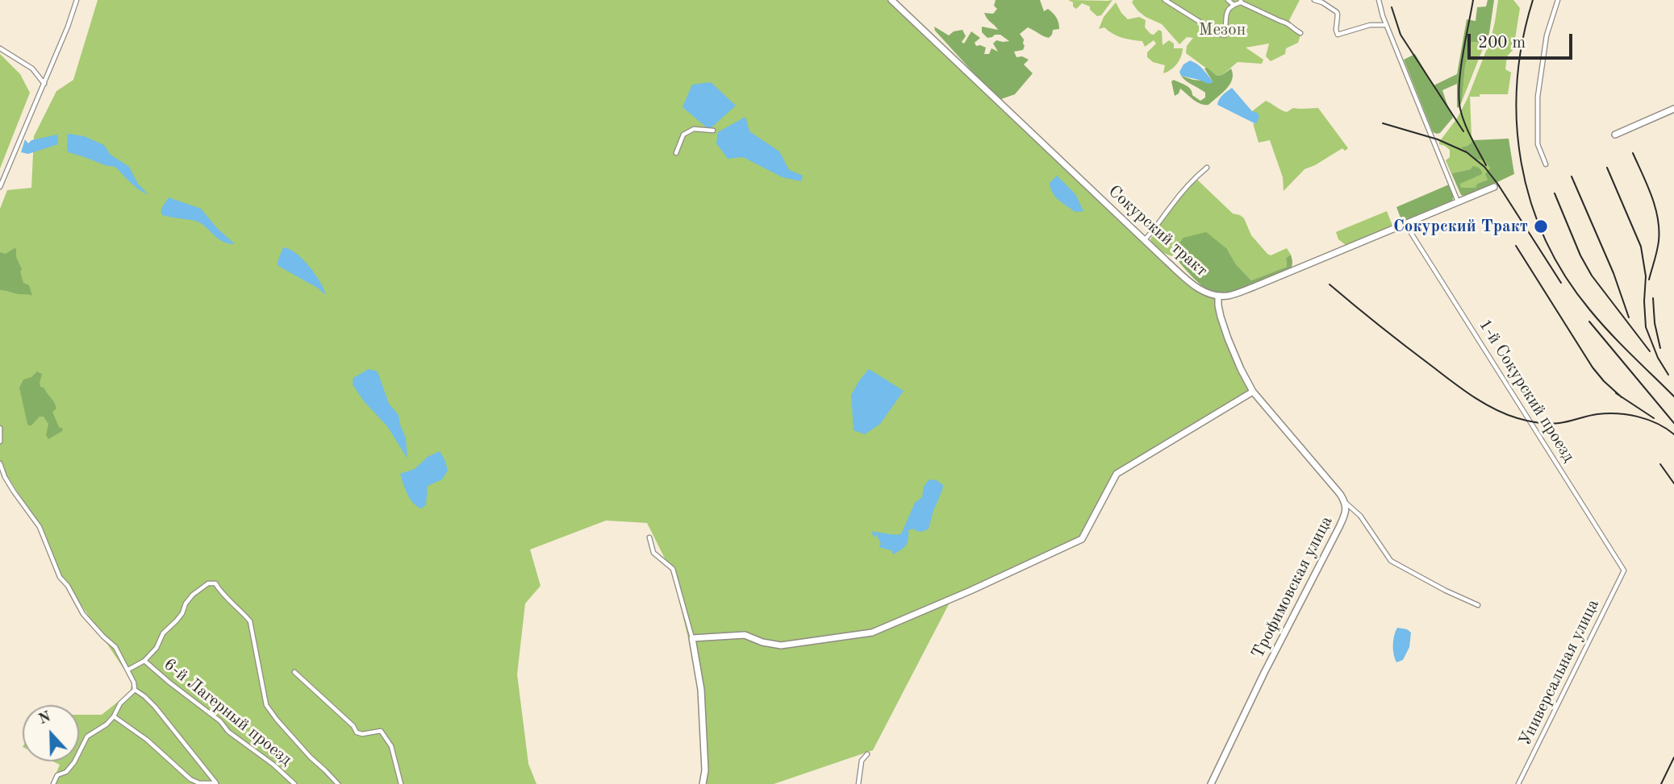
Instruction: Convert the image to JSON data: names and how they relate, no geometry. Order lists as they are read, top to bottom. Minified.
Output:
{"streets":{"street":["Сокурский тракт","1-й Сокурский проезд","Трофимовская улица","Универсальная улица","6-й Лагерный проезд"]},"crossings":[["Сокурский тракт","1-й Сокурский проезд"],["Сокурский тракт","Трофимовская улица"],["1-й Сокурский проезд","Универсальная улица"]],"parks":["Мезон"],"places":["Сокурский Тракт"],"scale_bar":"200 m","north":"top"}
